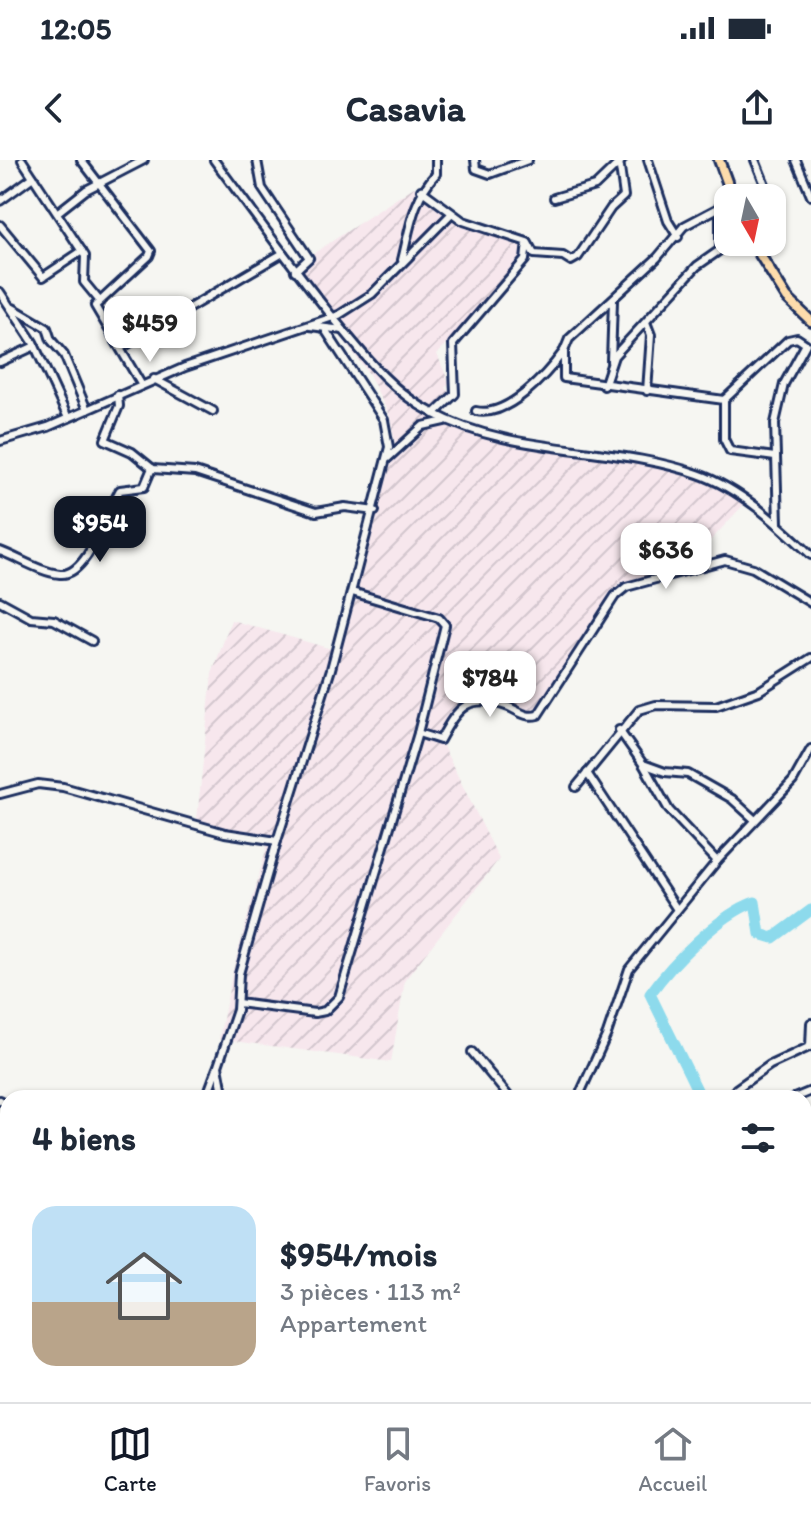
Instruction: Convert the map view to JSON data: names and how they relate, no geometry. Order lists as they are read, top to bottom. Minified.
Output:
{"north":"bottom","page":{"status":"12:05","header":"Casavia","price":["$459","$954","$636","$784"],"heading":"4 biens","list":[{"name":"$954/mois","note":"3 pièces · 113 m² · Appartement"}],"tabs":["Carte","Favoris","Accueil"]}}
